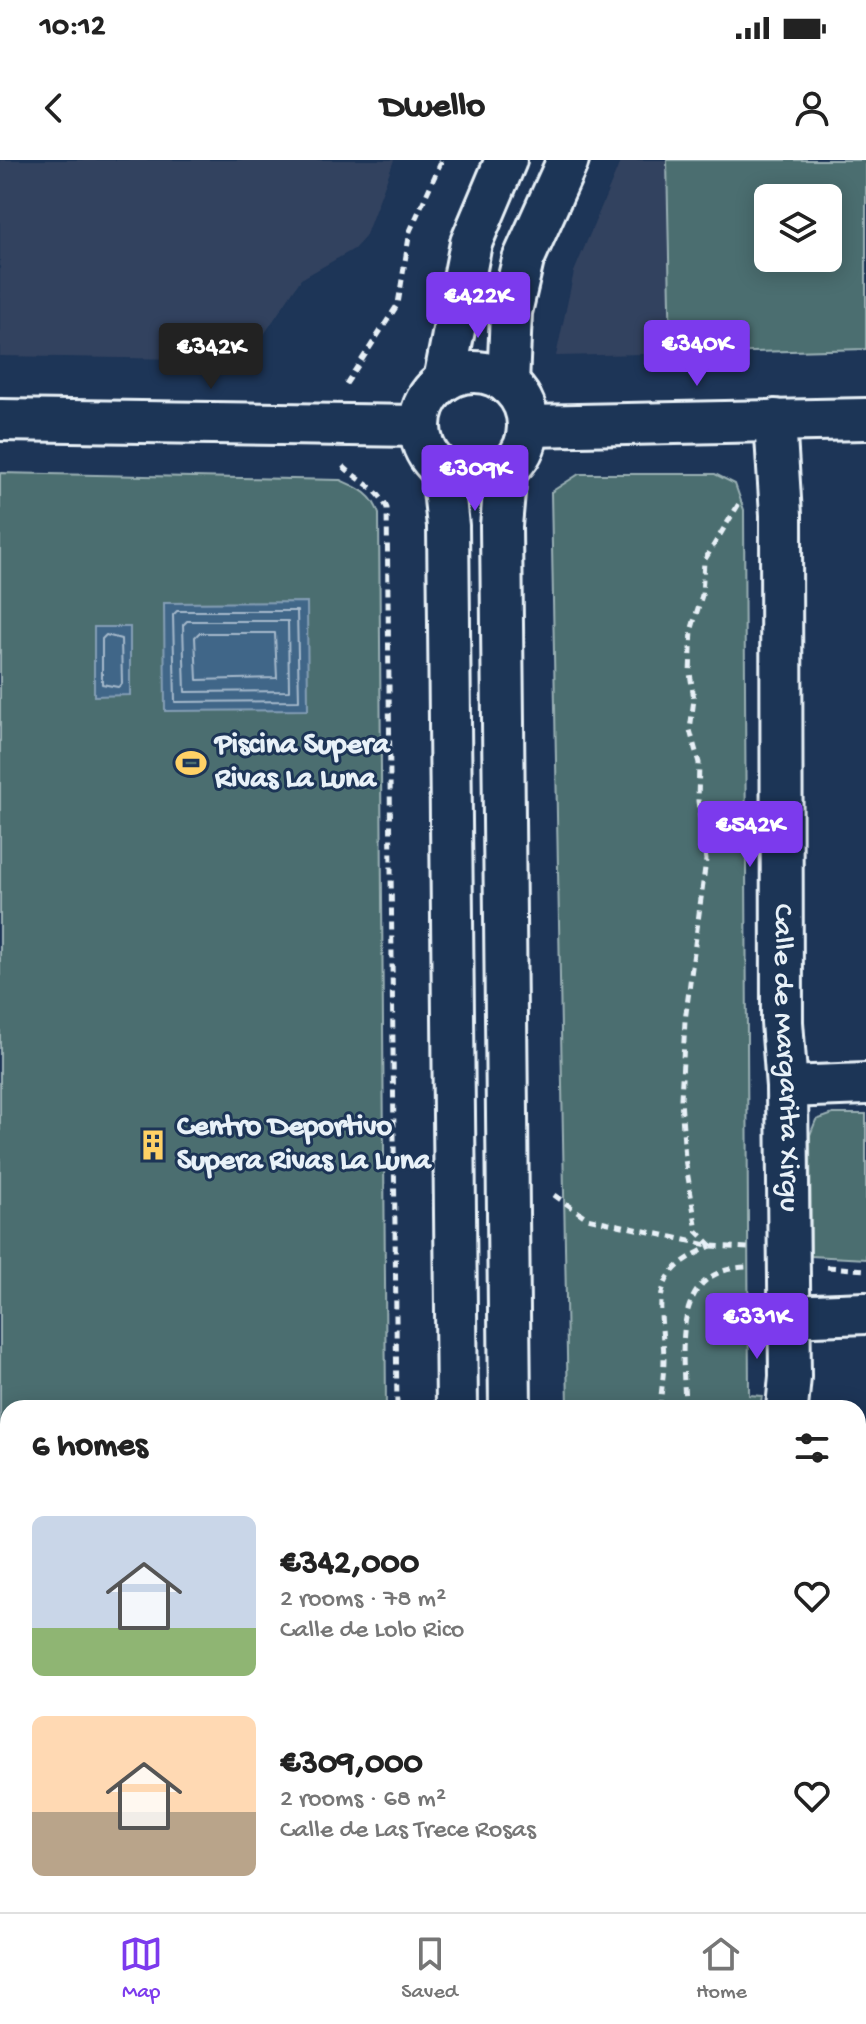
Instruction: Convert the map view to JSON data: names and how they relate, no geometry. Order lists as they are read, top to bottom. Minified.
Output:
{"streets":{"street":["Calle de Margarita Xirgu"]},"places":{"sports":["Piscina Supera Rivas La Luna"],"building":["Centro Deportivo Supera Rivas La Luna"]},"page":{"status":"10:12","header":"Dwello","price":["€422K","€340K","€342K","€309K","€542K","€331K"],"heading":"6 homes","list":[{"name":"€342,000","note":"2 rooms · 78 m² · Calle de Lolo Rico"},{"name":"€309,000","note":"2 rooms · 68 m² · Calle de Las Trece Rosas"}],"tabs":["Map","Saved","Home"]}}
